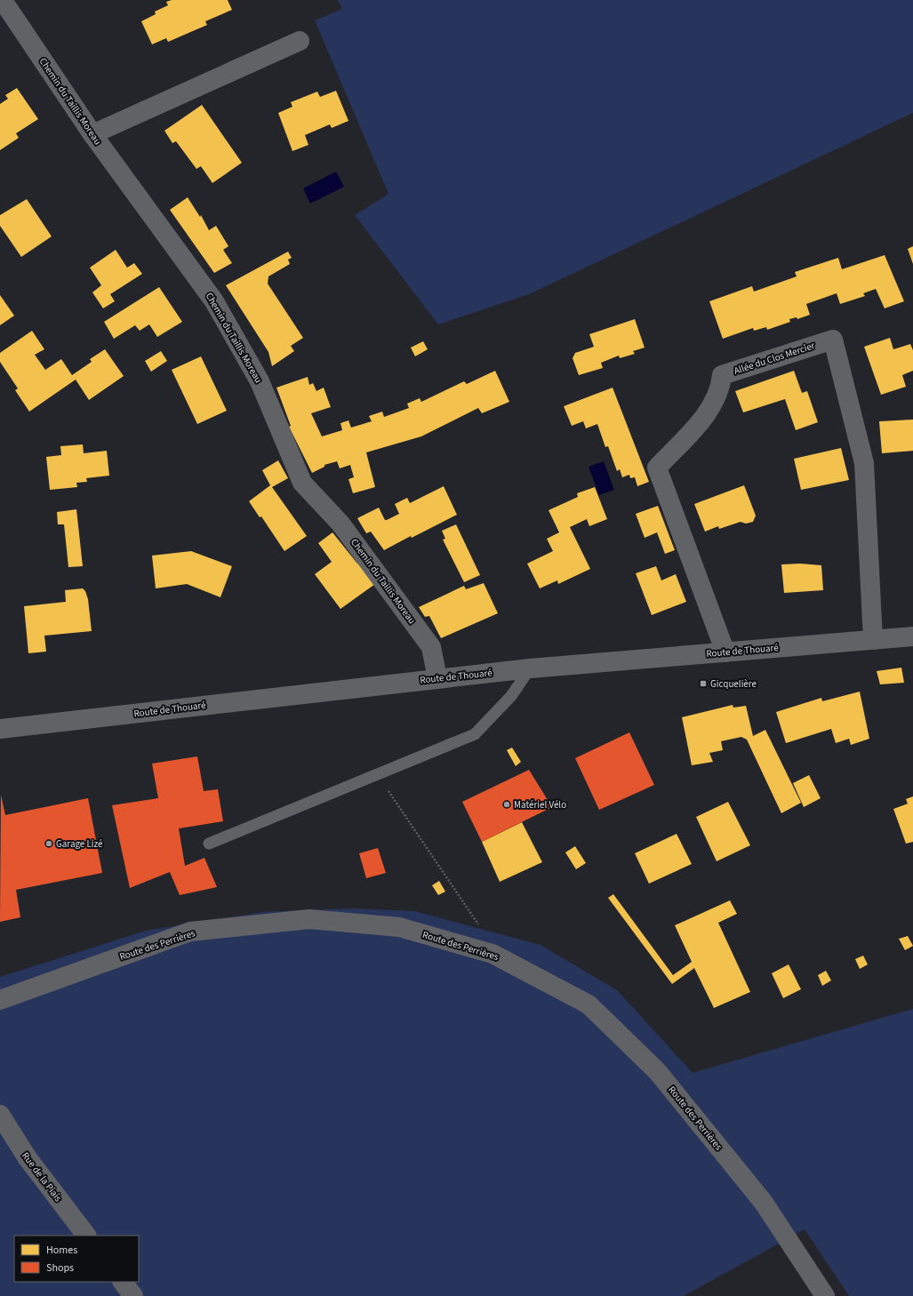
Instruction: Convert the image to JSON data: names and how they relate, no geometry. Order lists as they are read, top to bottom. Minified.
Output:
{"streets":{"street":["Chemin du Taillis Moreau","Allée du Clos Mercier","Route de Thouaré","Route des Perrières","Rue de la Piais"]},"crossings":[["Chemin du Taillis Moreau","Route de Thouaré"],["Allée du Clos Mercier","Route de Thouaré"]],"places":{"transit":["Gicquelière"],"other":["Matériel Vélo","Garage Lizé"]},"legend":["Homes","Shops"]}
